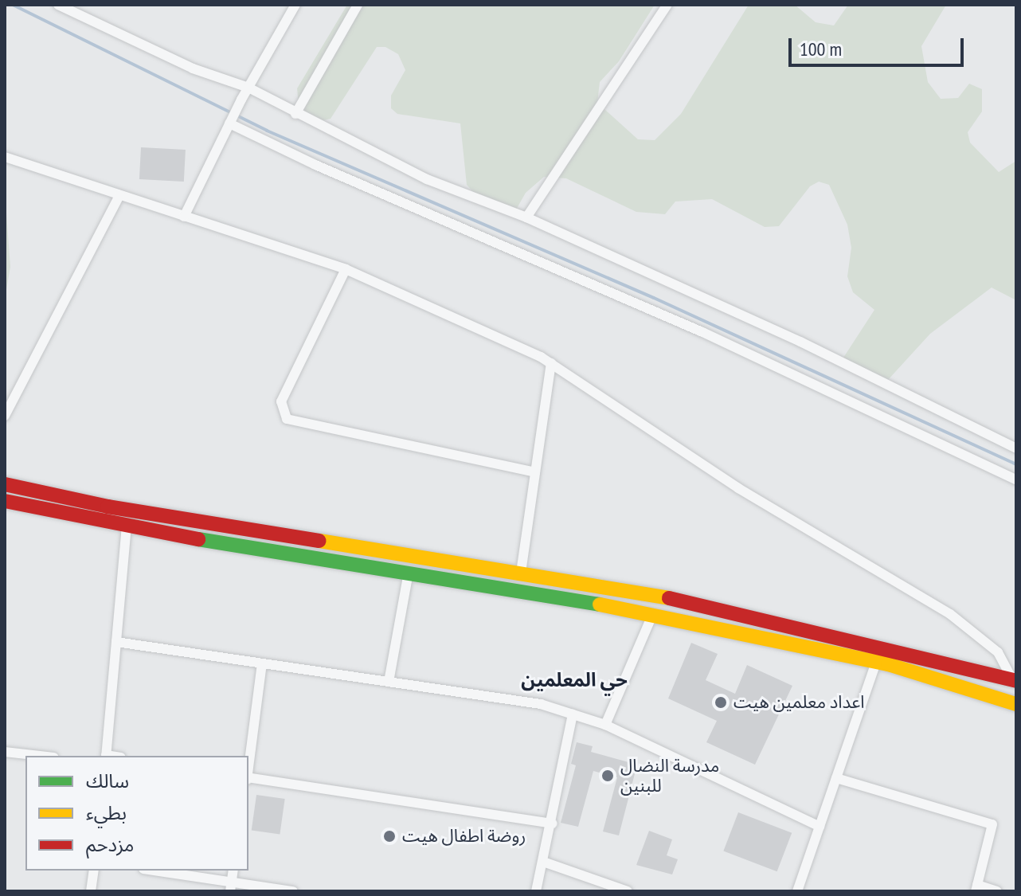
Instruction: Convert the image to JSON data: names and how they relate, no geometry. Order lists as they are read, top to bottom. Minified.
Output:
{"districts":["حي المعلمين"],"places":["اعداد معلمين هيت","مدرسة النضال للبنين","روضة اطفال هيت"],"legend":["سالك","بطيء","مزدحم"],"scale_bar":"100 m"}
